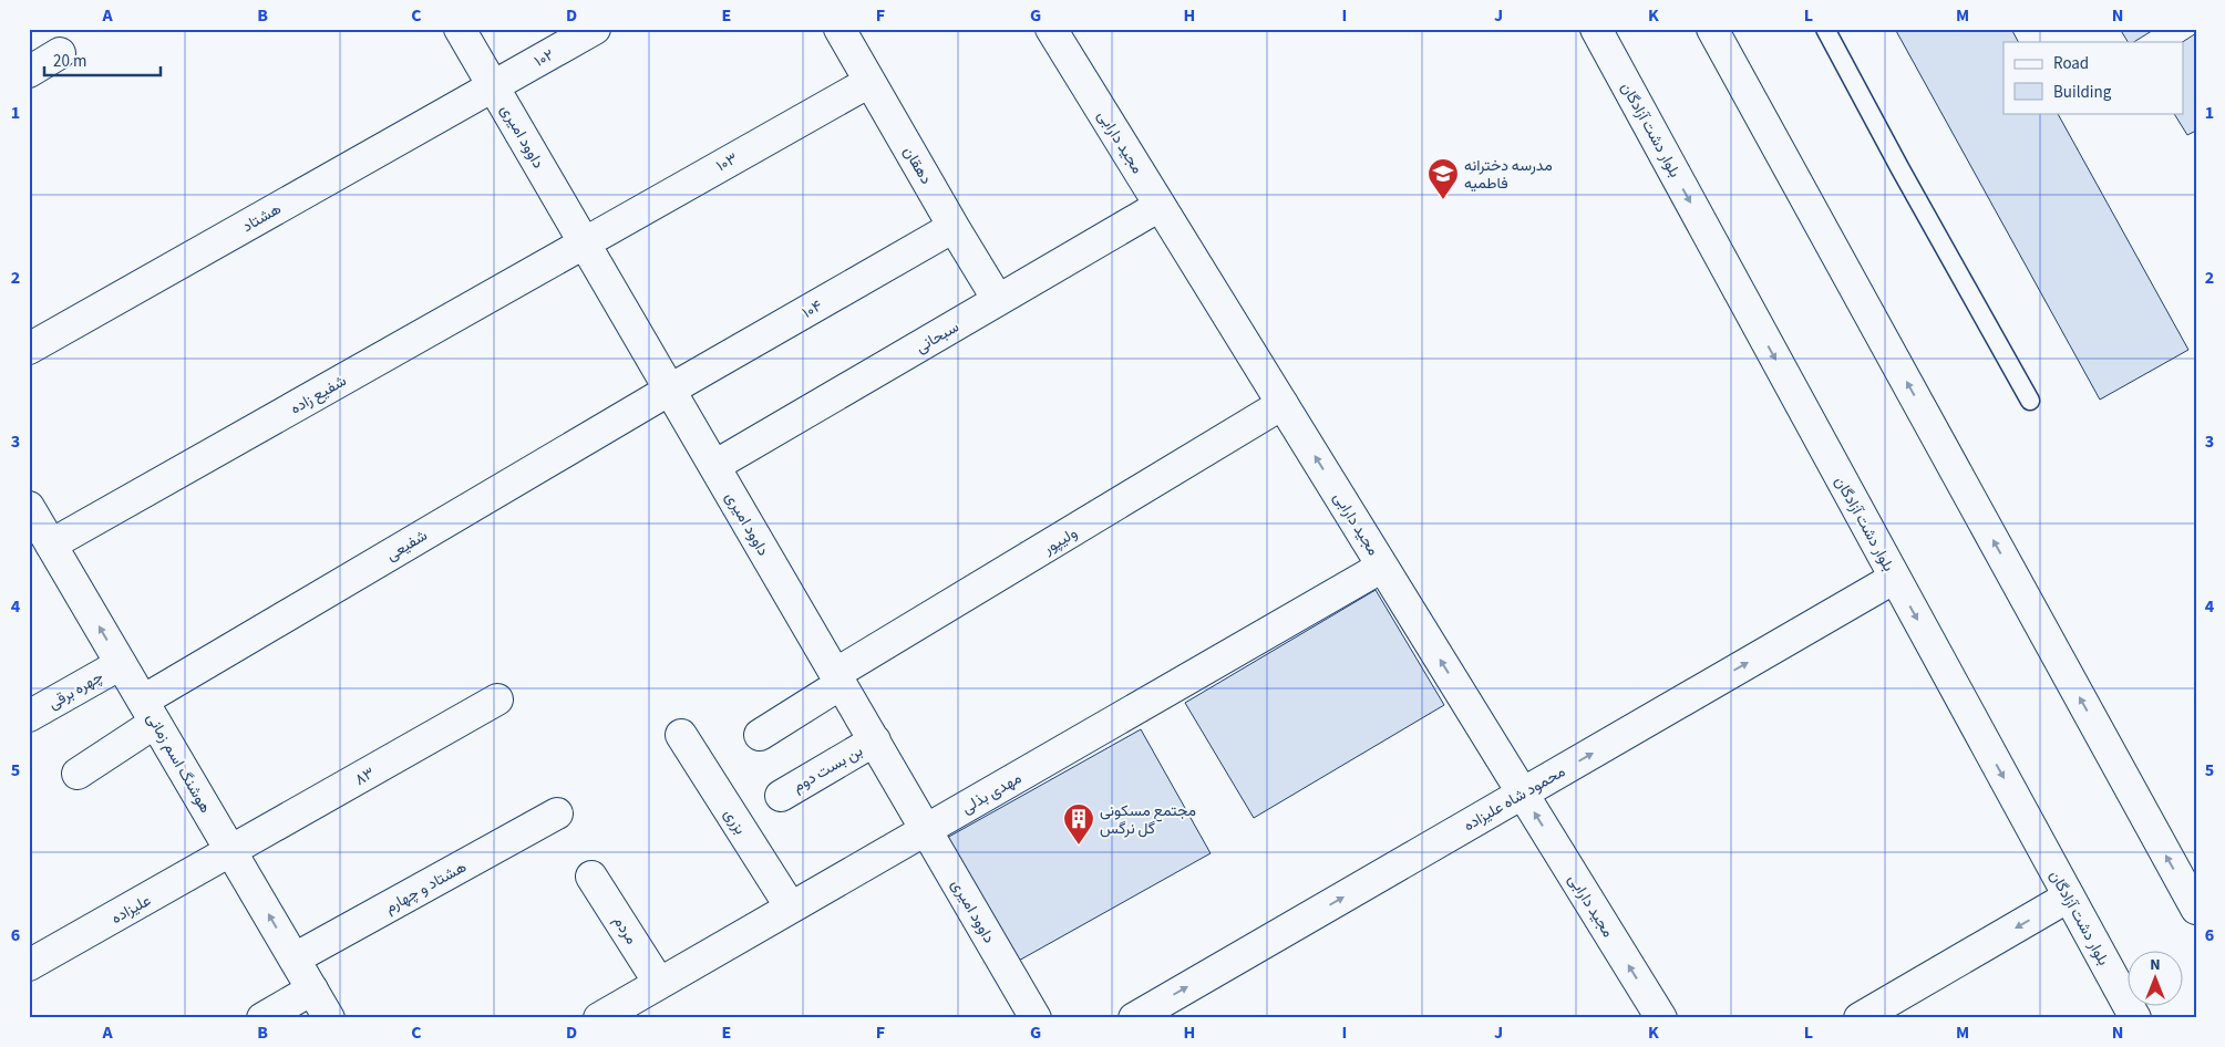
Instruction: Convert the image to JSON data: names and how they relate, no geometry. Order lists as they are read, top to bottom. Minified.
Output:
{"streets":{"street":["۱۰۲","بلوار دشت آزادگان","داوود امیری","مجید دارابی","۱۰۳","دهقان","هشتاد","۱۰۴","سبحانی","شفیع زاده","ولیپور","شفیعی","چهره برقی","هوشنگ اسم زمانی","بن بست دوم","۸۳","مهدی بذلی","محمود شاه علیزاده","بزری","هشتاد و چهارم","علیزاده","مردم"]},"crossings":[["۱۰۲","داوود امیری"],["۱۰۲","هشتاد"],["بلوار دشت آزادگان","محمود شاه علیزاده"],["داوود امیری","۱۰۳"],["داوود امیری","هشتاد"],["داوود امیری","۱۰۴"],["داوود امیری","سبحانی"],["داوود امیری","شفیع زاده"],["داوود امیری","ولیپور"],["داوود امیری","شفیعی"],["داوود امیری","بن بست دوم"],["داوود امیری","مهدی بذلی"],["مجید دارابی","سبحانی"],["مجید دارابی","ولیپور"],["مجید دارابی","مهدی بذلی"],["مجید دارابی","محمود شاه علیزاده"],["۱۰۳","دهقان"],["۱۰۳","شفیع زاده"],["دهقان","۱۰۴"],["دهقان","سبحانی"],["۱۰۴","شفیعی"],["شفیع زاده","هوشنگ اسم زمانی"],["شفیعی","هوشنگ اسم زمانی"],["چهره برقی","هوشنگ اسم زمانی"],["هوشنگ اسم زمانی","۸۳"],["هوشنگ اسم زمانی","هشتاد و چهارم"],["هوشنگ اسم زمانی","علیزاده"],["۸۳","علیزاده"],["مهدی بذلی","بزری"],["مهدی بذلی","مردم"]],"one_way":["مجید دارابی","هوشنگ اسم زمانی","محمود شاه علیزاده"],"places":{"school or university":["مدرسه دخترانه فاطمیه"],"building":["مجتمع مسکونی گل نرگس"]},"legend":["Road","Building"],"scale_bar":"20 m","north":"top","grid":{"columns":["A","B","C","D","E","F","G","H","I","J","K","L","M","N"],"rows":["1","2","3","4","5","6"]}}
